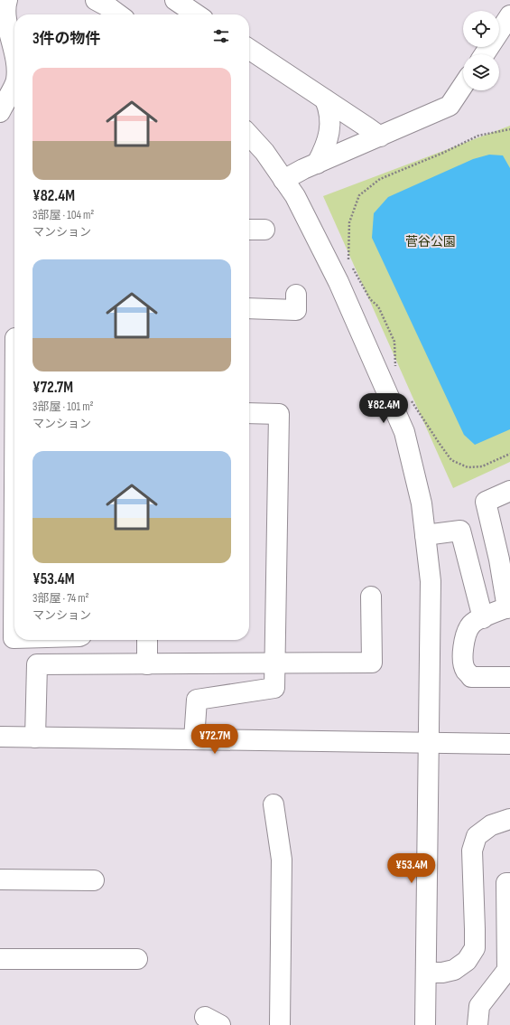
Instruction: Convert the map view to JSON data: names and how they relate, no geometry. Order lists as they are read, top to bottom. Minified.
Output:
{"parks":["菅谷公園"],"page":{"heading":"3件の物件","list":[{"name":"¥82.4M","note":"3部屋 · 104 m² · マンション"},{"name":"¥72.7M","note":"3部屋 · 101 m² · マンション"},{"name":"¥53.4M","note":"3部屋 · 74 m² · マンション"}],"price":["¥82.4M","¥72.7M","¥53.4M"]}}
